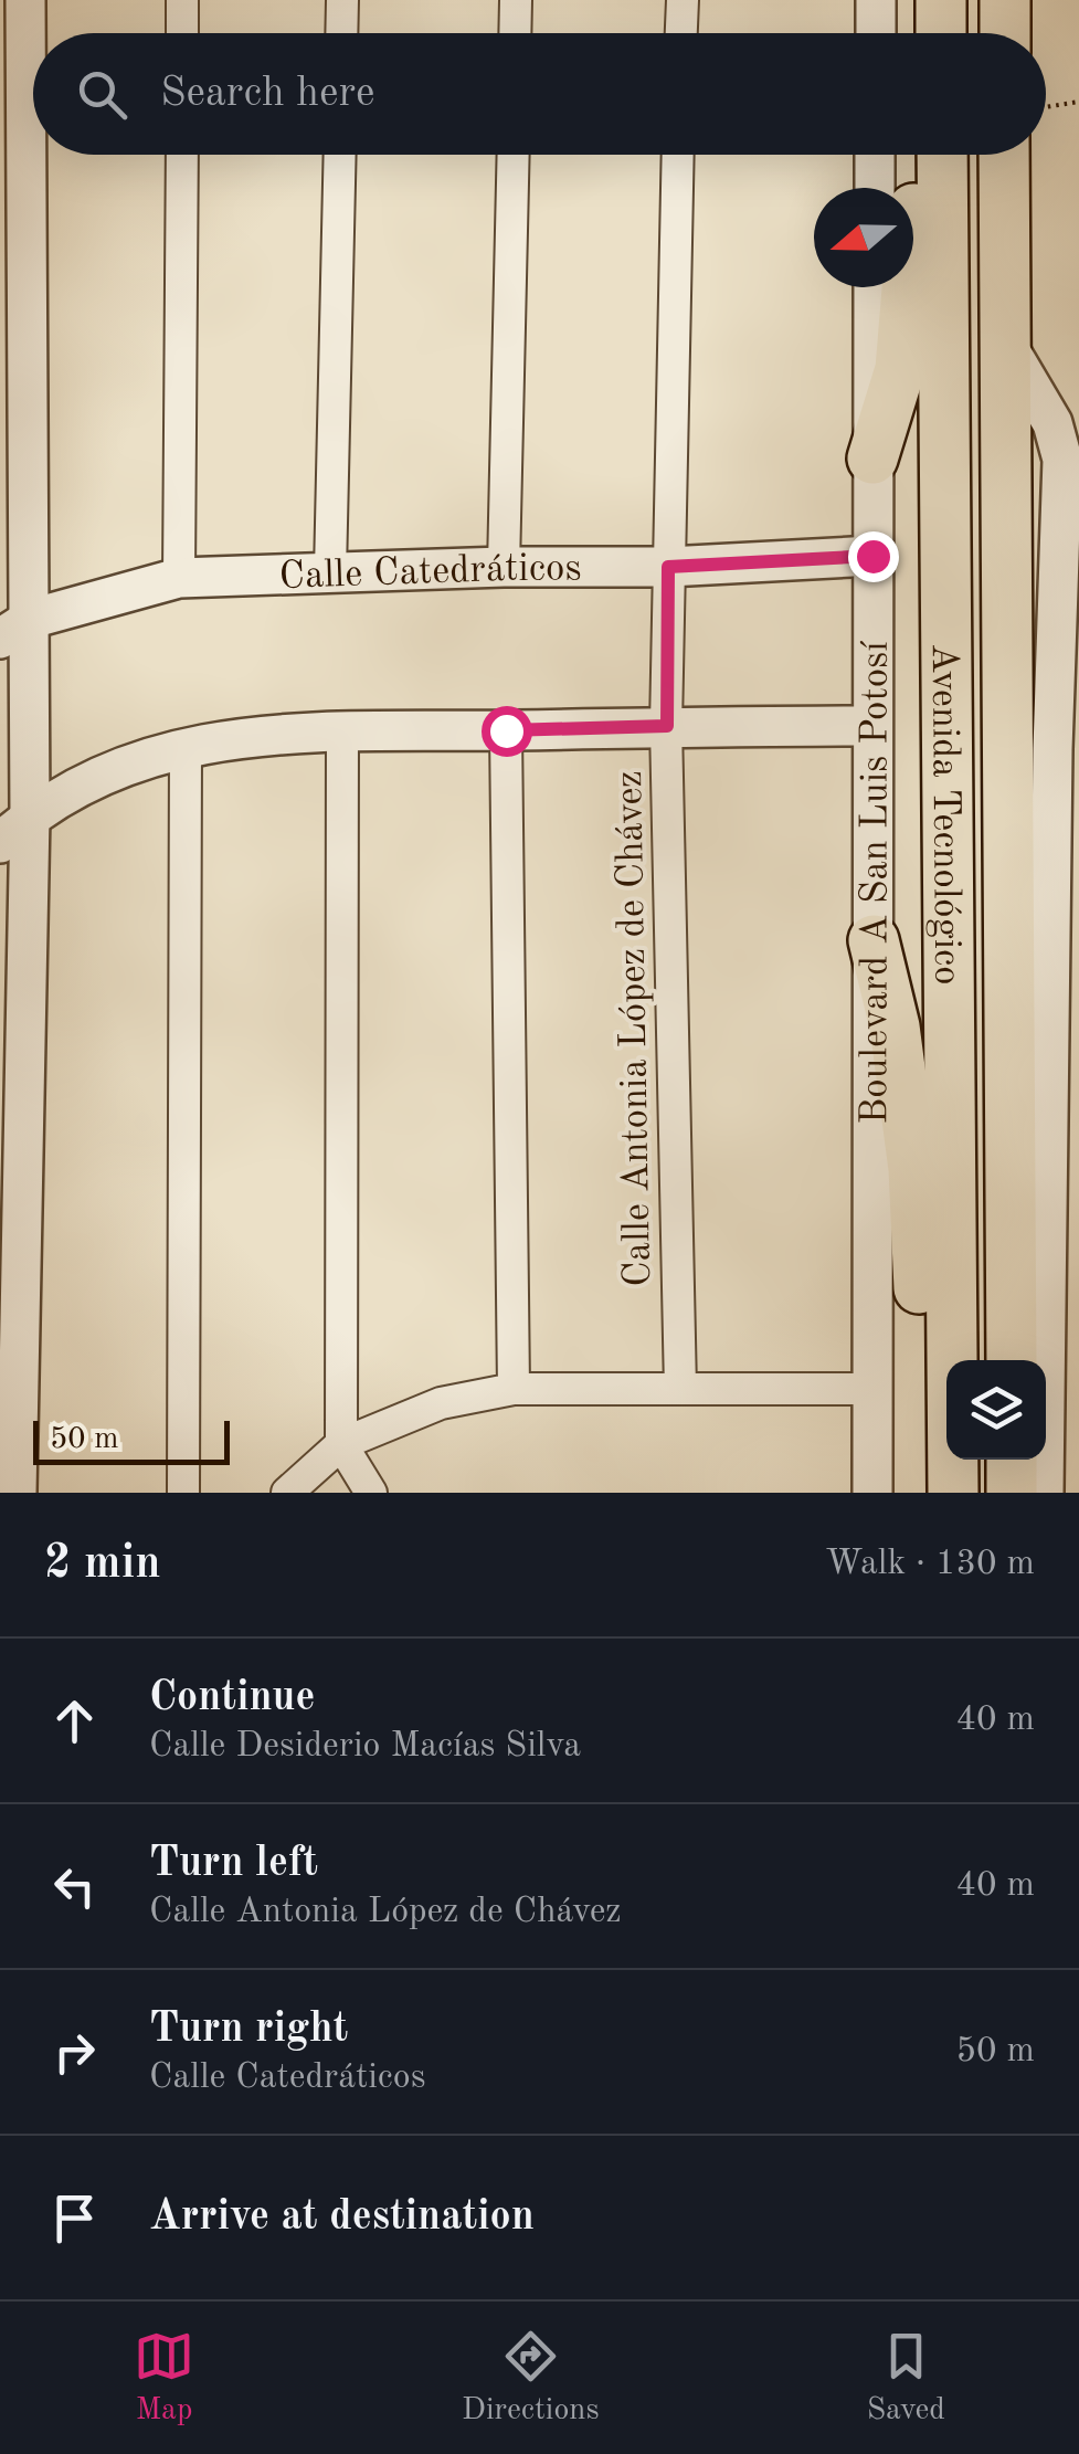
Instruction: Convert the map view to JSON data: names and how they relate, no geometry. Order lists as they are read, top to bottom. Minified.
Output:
{"streets":{"highway":["Avenida Tecnológico"],"street":["Calle Catedráticos","Boulevard A San Luis Potosí","Calle Antonia López de Chávez"]},"crossings":[["Calle Catedráticos","Boulevard A San Luis Potosí"],["Calle Catedráticos","Calle Antonia López de Chávez"]],"scale_bar":"50 m","north":"left","page":{"search":"Search here","scale":"50 m","heading":["2 min","Walk · 130 m"],"list":[["Continue","Calle Desiderio Macías Silva","40 m"],["Turn left","Calle Antonia López de Chávez","40 m"],["Turn right","Calle Catedráticos","50 m"],"Arrive at destination"],"nav":["Map","Directions","Saved"]}}
